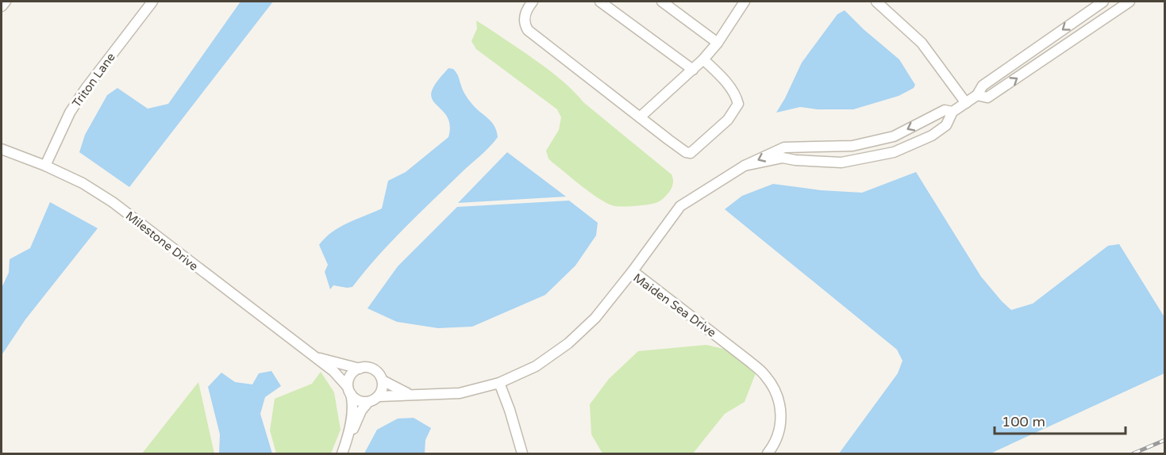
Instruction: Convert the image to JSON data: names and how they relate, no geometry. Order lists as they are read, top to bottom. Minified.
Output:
{"streets":{"street":["Triton Lane","Milestone Drive","Maiden Sea Drive"]},"crossings":[["Triton Lane","Milestone Drive"],["Milestone Drive","Maiden Sea Drive"]],"scale_bar":"100 m"}
